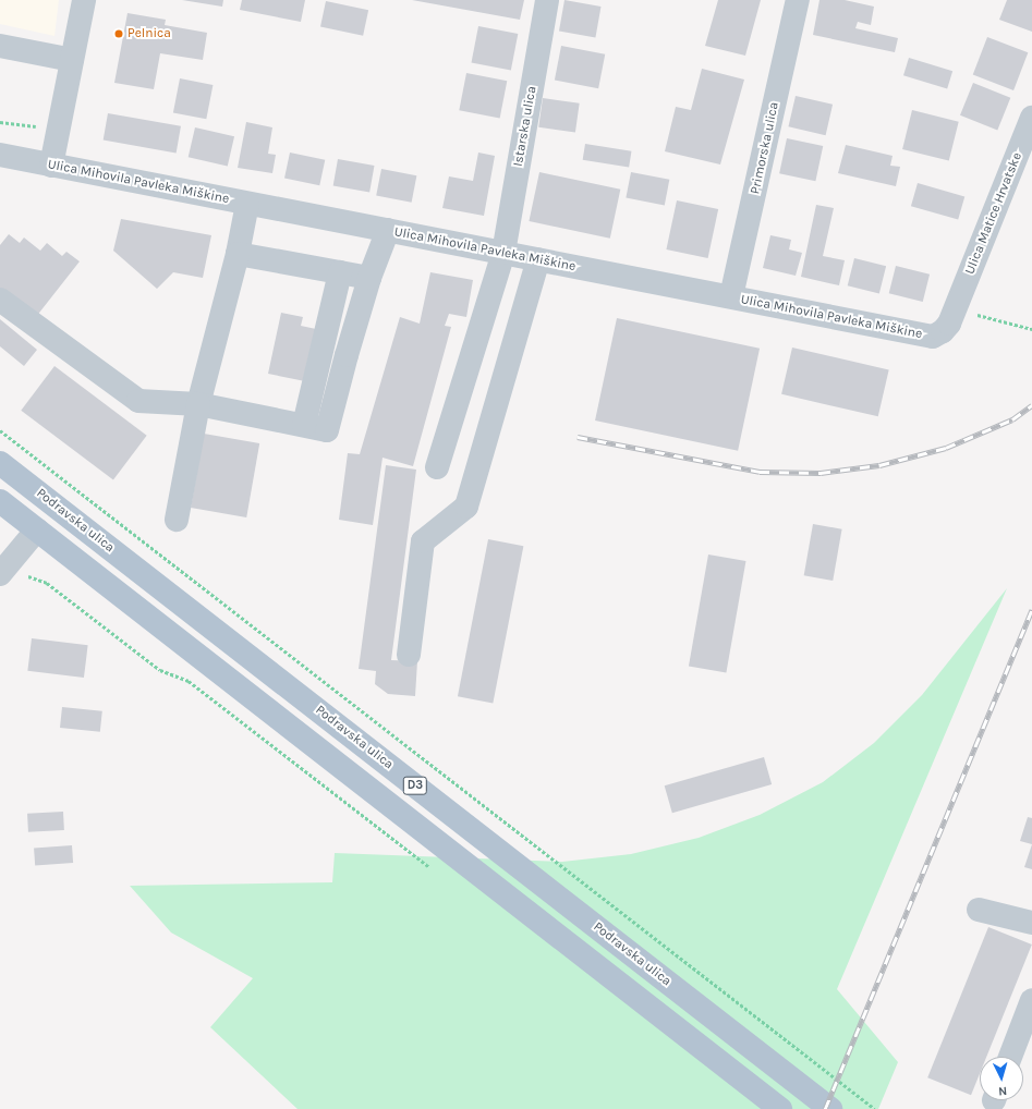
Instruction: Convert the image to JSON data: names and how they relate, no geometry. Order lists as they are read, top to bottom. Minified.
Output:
{"streets":{"main road":["Podravska ulica","D3"],"street":["Istarska ulica","Primorska ulica","Ulica Mihovila Pavleka Miškine","Ulica Matice Hrvatske"]},"crossings":[["Istarska ulica","Ulica Mihovila Pavleka Miškine"],["Primorska ulica","Ulica Mihovila Pavleka Miškine"],["Ulica Mihovila Pavleka Miškine","Ulica Matice Hrvatske"]],"places":["Pelnica"],"north":"bottom"}
